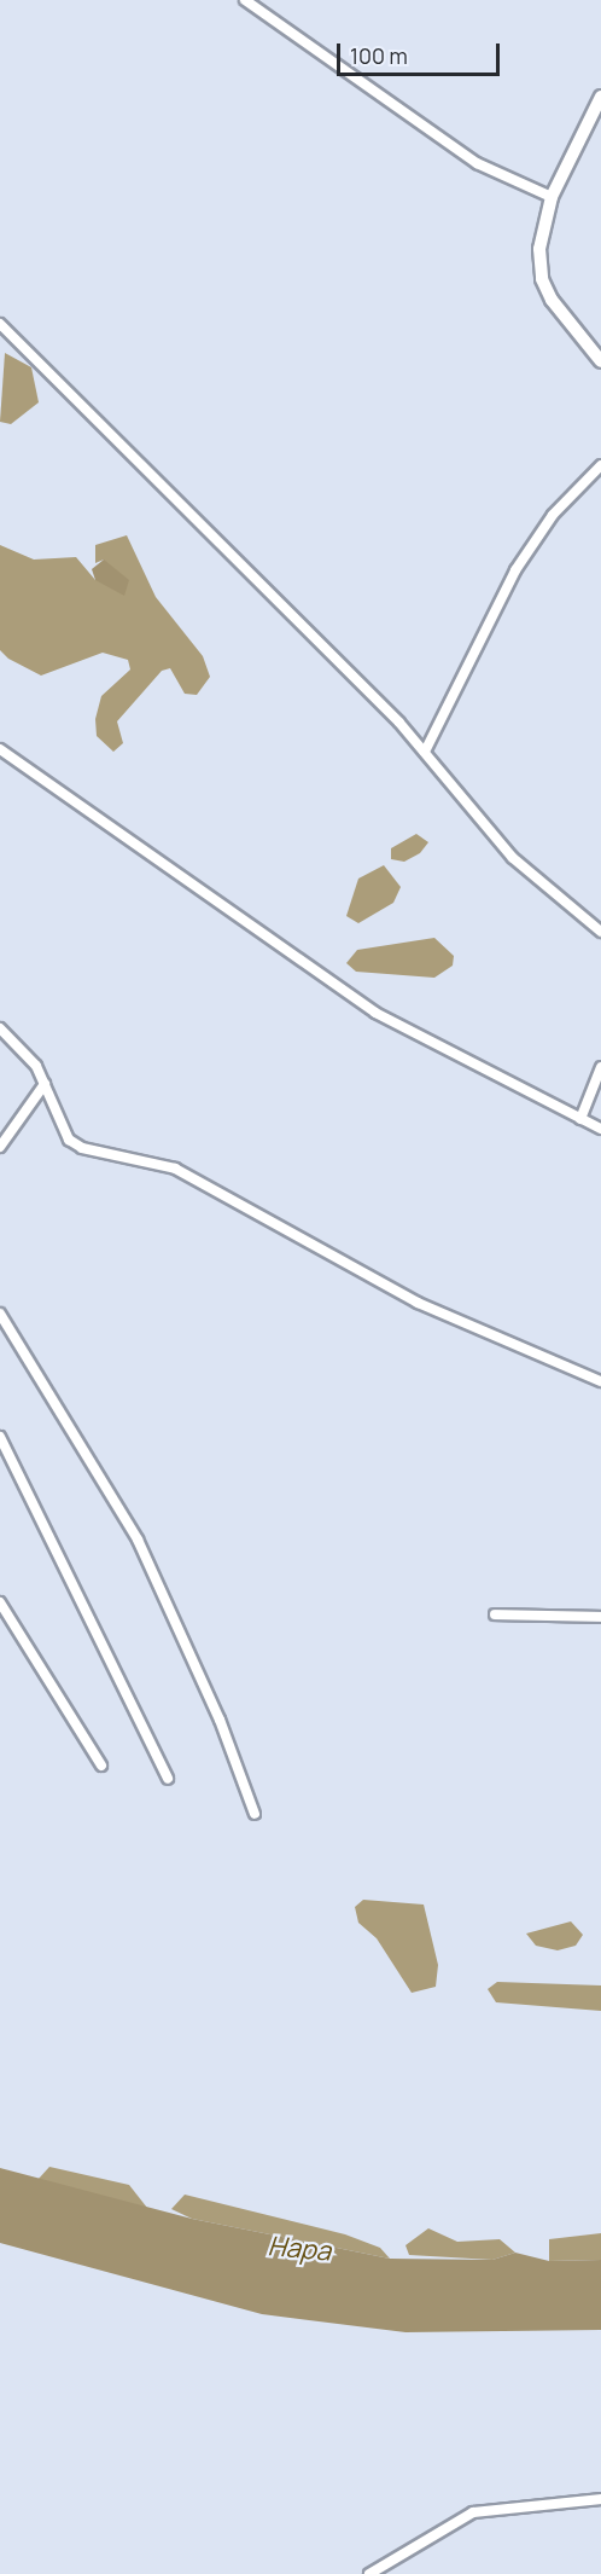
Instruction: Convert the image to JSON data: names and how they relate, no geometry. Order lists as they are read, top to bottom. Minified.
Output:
{"water":["Нара"],"scale_bar":"100 m"}
